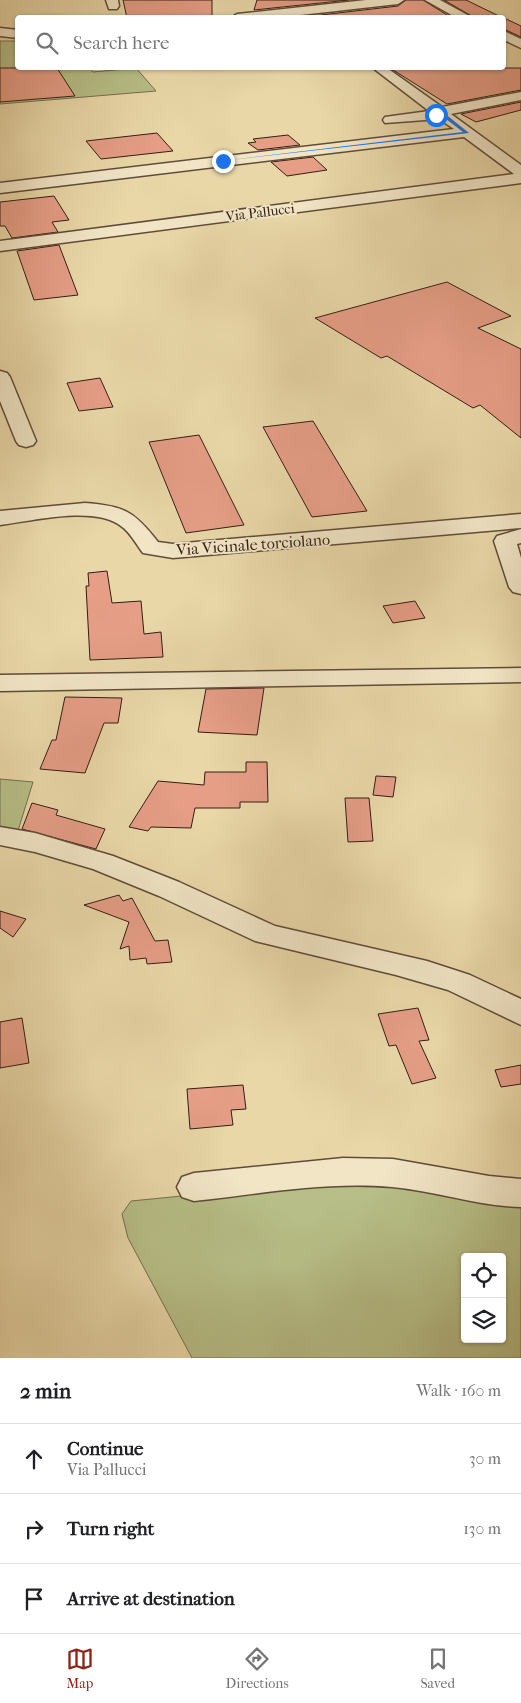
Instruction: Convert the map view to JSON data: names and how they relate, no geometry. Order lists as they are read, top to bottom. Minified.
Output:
{"streets":{"street":["Via Pallucci","Via Vicinale torciolano"]},"page":{"search":"Search here","heading":["2 min","Walk · 160 m"],"list":[["Continue","Via Pallucci","30 m"],["Turn right","130 m"],"Arrive at destination"],"nav":["Map","Directions","Saved"]}}
